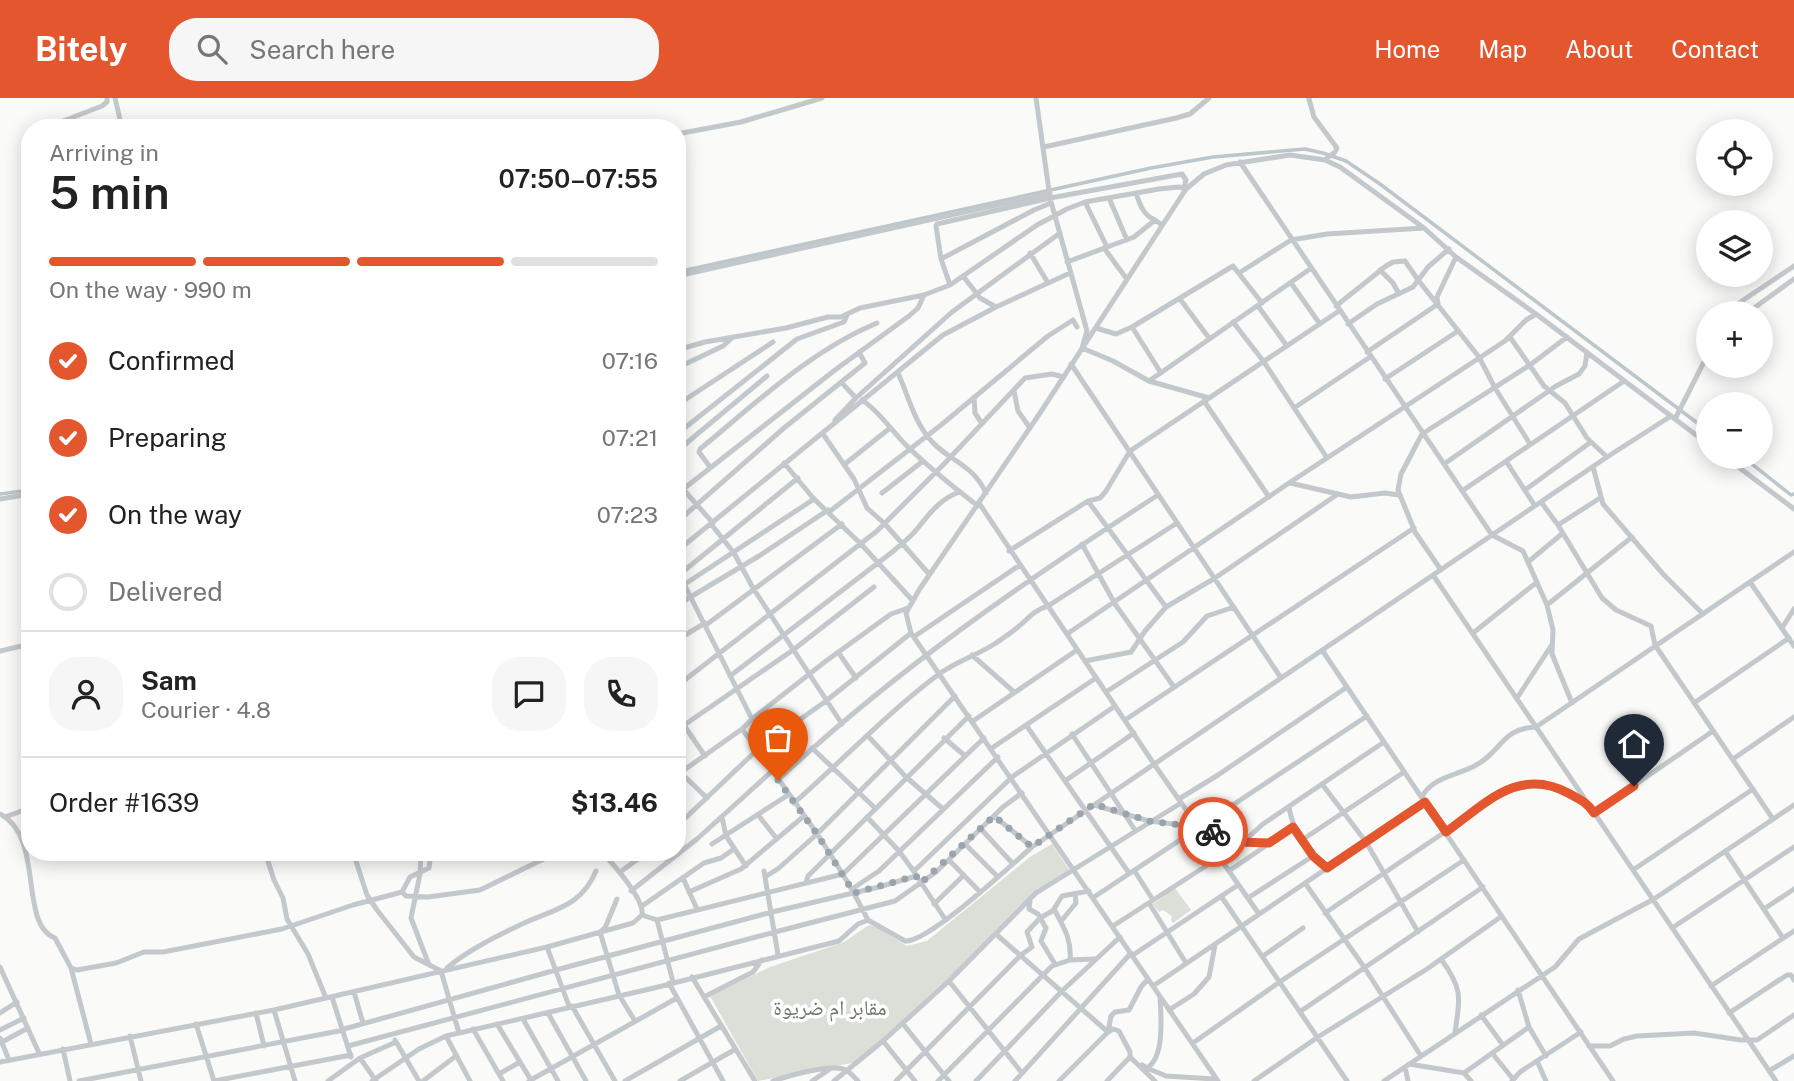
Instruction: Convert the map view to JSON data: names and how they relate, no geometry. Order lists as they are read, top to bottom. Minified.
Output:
{"parks":["مقابر ام ضريوة"],"page":{"header":"Bitely","search":"Search here","nav":["Home","Map","About","Contact"],"map_buttons":["+","−"],"heading":["5 min","Arriving in","07:50–07:55"],"panel":["Sam","Courier · 4.8","Order #1639","$13.46"],"bar":"On the way · 990 m","list":[["Confirmed","07:16"],["Preparing","07:21"],["On the way","07:23"],"Delivered"]}}
